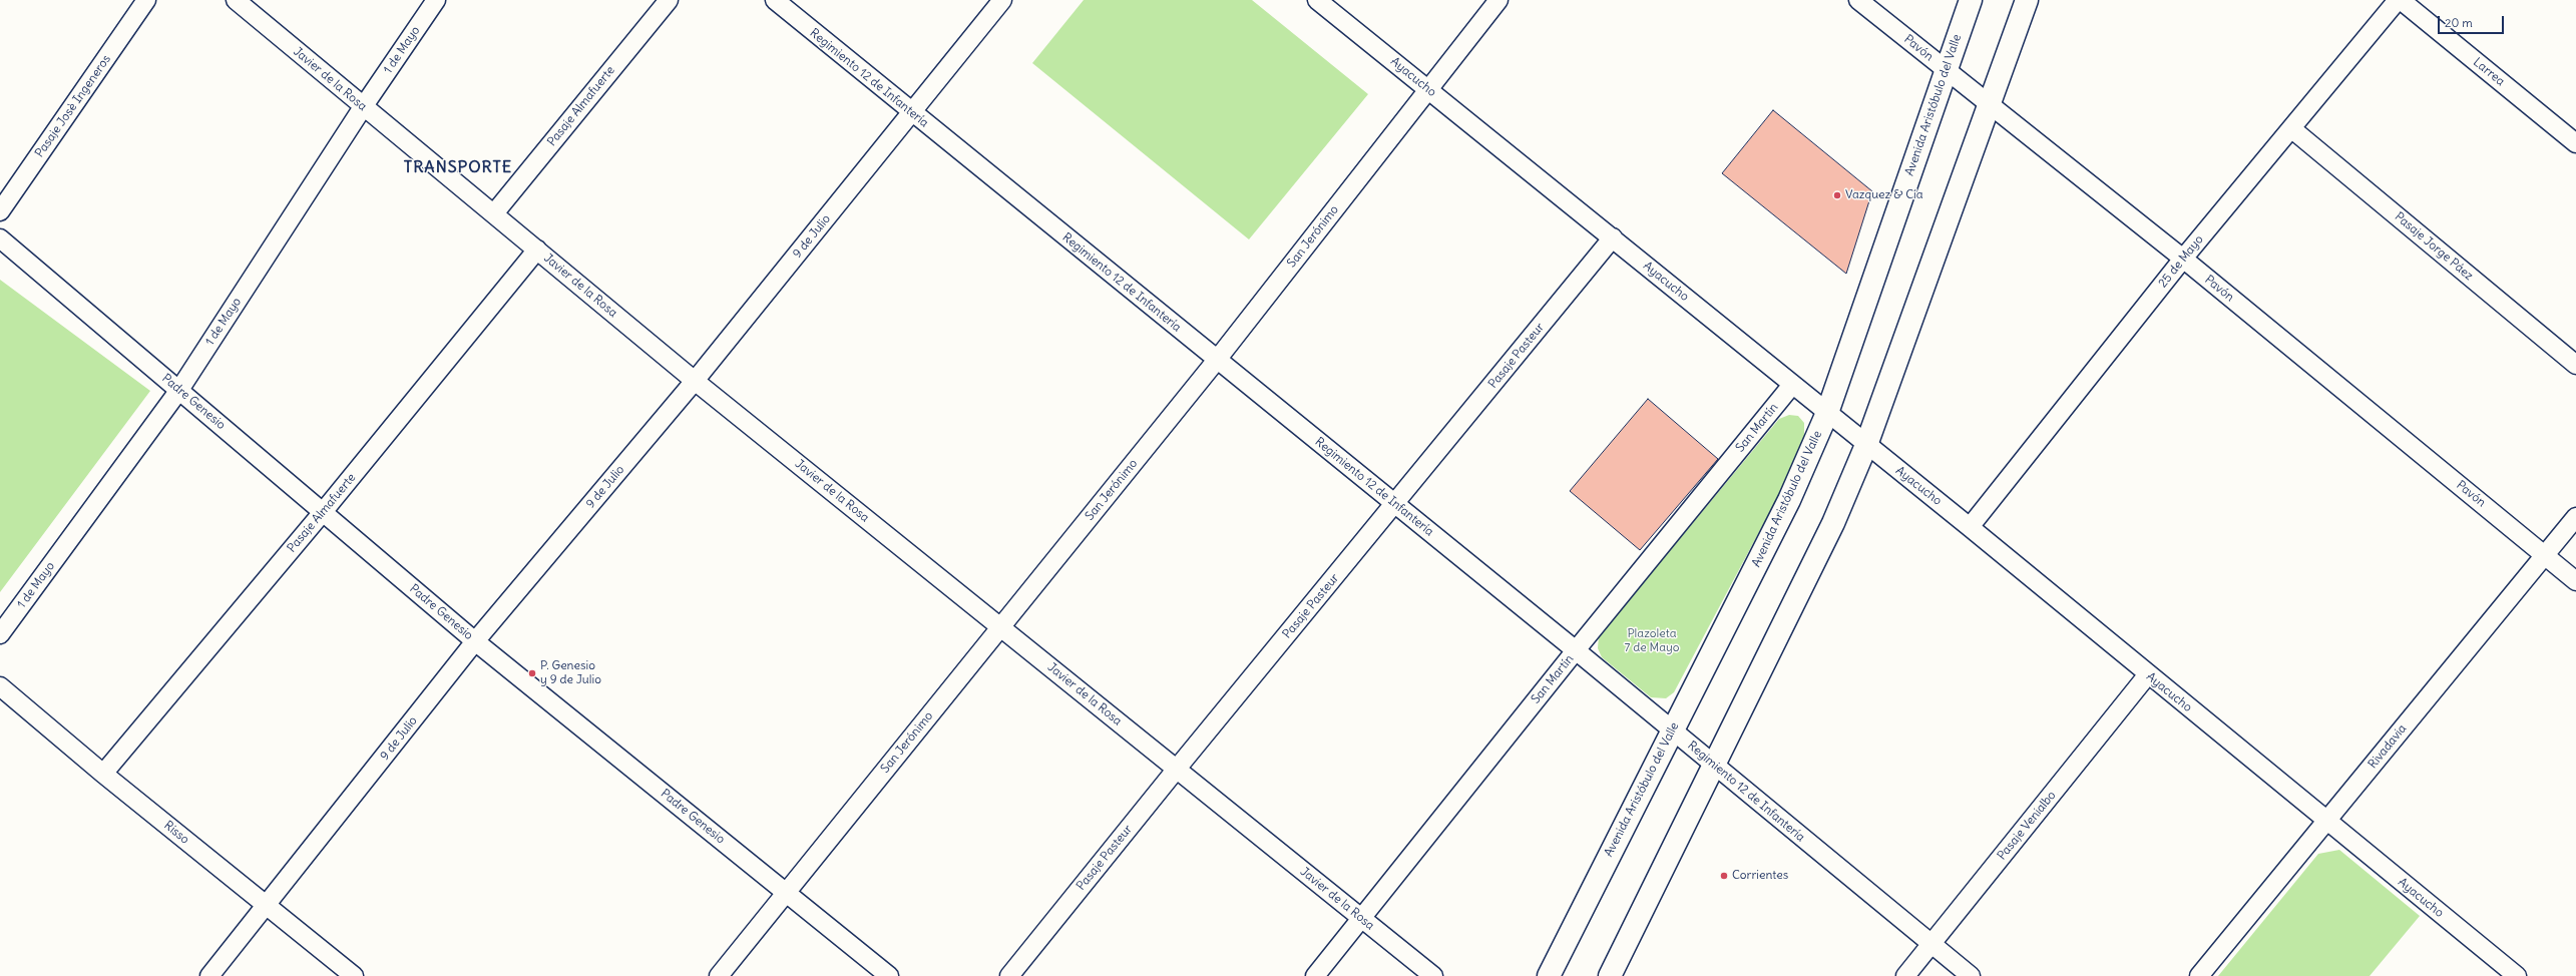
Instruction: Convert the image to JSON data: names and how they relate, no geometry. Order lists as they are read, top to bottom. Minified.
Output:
{"streets":{"main road":["Avenida Aristóbulo del Valle"],"street":["Pavón","1 de Mayo","Larrea","Ayacucho","Regimiento 12 de Infantería","Javier de la Rosa","Pasaje Josè Ingeneros","Pasaje Almafuerte","9 de Julio","San Jerónimo","Pasaje Jorge Páez","25 de Mayo","Pasaje Pasteur","Padre Genesio","San Martín","Rivadavia","Pasaje Venialbo","Risso"]},"crossings":[["Pavón","Avenida Aristóbulo del Valle"],["Pavón","25 de Mayo"],["Pavón","Rivadavia"],["1 de Mayo","Javier de la Rosa"],["1 de Mayo","Padre Genesio"],["Ayacucho","Avenida Aristóbulo del Valle"],["Ayacucho","San Jerónimo"],["Ayacucho","25 de Mayo"],["Ayacucho","Pasaje Pasteur"],["Ayacucho","San Martín"],["Ayacucho","Rivadavia"],["Ayacucho","Pasaje Venialbo"],["Regimiento 12 de Infantería","Avenida Aristóbulo del Valle"],["Regimiento 12 de Infantería","9 de Julio"],["Regimiento 12 de Infantería","San Jerónimo"],["Regimiento 12 de Infantería","Pasaje Pasteur"],["Regimiento 12 de Infantería","San Martín"],["Regimiento 12 de Infantería","Pasaje Venialbo"],["Javier de la Rosa","Pasaje Almafuerte"],["Javier de la Rosa","9 de Julio"],["Javier de la Rosa","San Jerónimo"],["Javier de la Rosa","Pasaje Pasteur"],["Javier de la Rosa","San Martín"],["Pasaje Almafuerte","Padre Genesio"],["Pasaje Almafuerte","Risso"],["9 de Julio","Padre Genesio"],["9 de Julio","Risso"],["San Jerónimo","Padre Genesio"],["Pasaje Jorge Páez","25 de Mayo"]],"districts":["TRANSPORTE"],"parks":["Plazoleta 7 de Mayo"],"places":["Vazquez & Cía","P. Genesio y 9 de Julio","Corrientes"],"scale_bar":"20 m"}
